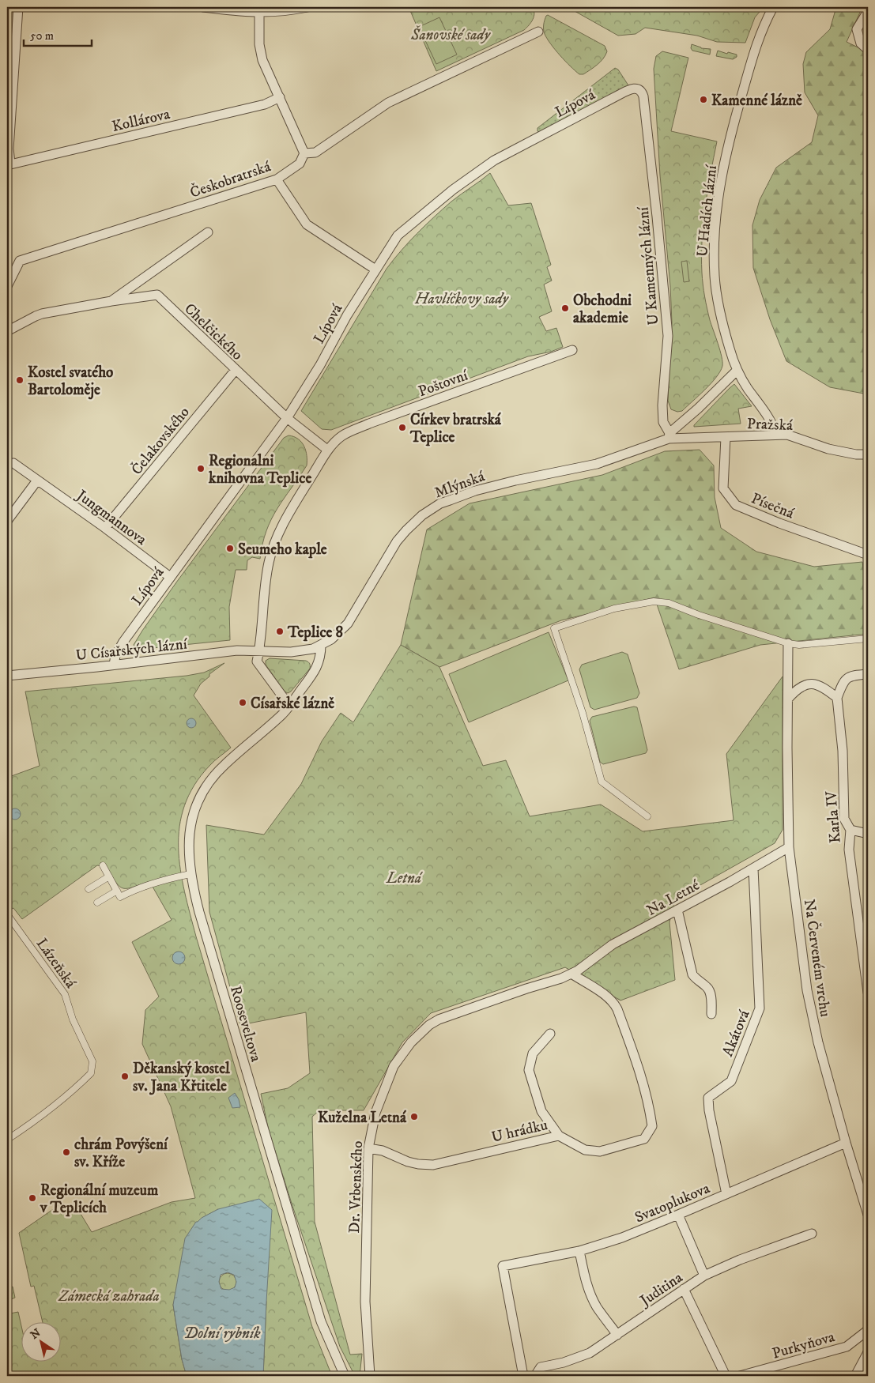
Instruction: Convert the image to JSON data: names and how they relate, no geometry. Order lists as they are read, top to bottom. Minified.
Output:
{"streets":{"street":["Lípová","Kollárova","Českobratrská","U Hadích lázní","U Kamenných lázní","Chelčického","Poštovní","Pražská","Čelakovského","Mlýnská","Písečná","Jungmannova","U Císařských lázní","Karla IV","Na Letné","Na Červeném vrchu","Lázeňská","Rooseveltova","Akátová","U hrádku","Dr. Vrbenského","Svatoplukova","Juditina","Purkyňova"]},"crossings":[["Lípová","U Kamenných lázní"],["Lípová","Chelčického"],["Lípová","Jungmannova"],["Lípová","U Císařských lázní"],["U Hadích lázní","Pražská"],["U Kamenných lázní","Pražská"],["U Kamenných lázní","Mlýnská"],["Chelčického","Čelakovského"],["Poštovní","Mlýnská"],["Poštovní","U Císařských lázní"],["Poštovní","Rooseveltova"],["Pražská","Mlýnská"],["Pražská","Písečná"],["Čelakovského","Jungmannova"],["Mlýnská","U Císařských lázní"],["Mlýnská","Rooseveltova"],["Na Letné","Na Červeném vrchu"],["Na Letné","Akátová"],["Na Letné","U hrádku"],["Na Letné","Dr. Vrbenského"],["Na Červeném vrchu","Svatoplukova"],["Akátová","Svatoplukova"],["U hrádku","Dr. Vrbenského"]],"water":["Dolní rybník"],"parks":["Šanovské sady","Havlíčkovy sady","Letná","Zámecká zahrada"],"places":["Kamenné lázně","Obchodni akademie","Kostel svatého Bartoloměje","Církev bratrská Teplice","Regionalni knihovna Teplice","Seumeho kaple","Teplice 8","Císařské lázně","Děkanský kostel sv. Jana Křtitele","Kuželna Letná","chrám Povýšení sv. Kříže","Regionální muzeum v Teplicích"],"scale_bar":"50 m","north":"top left"}
